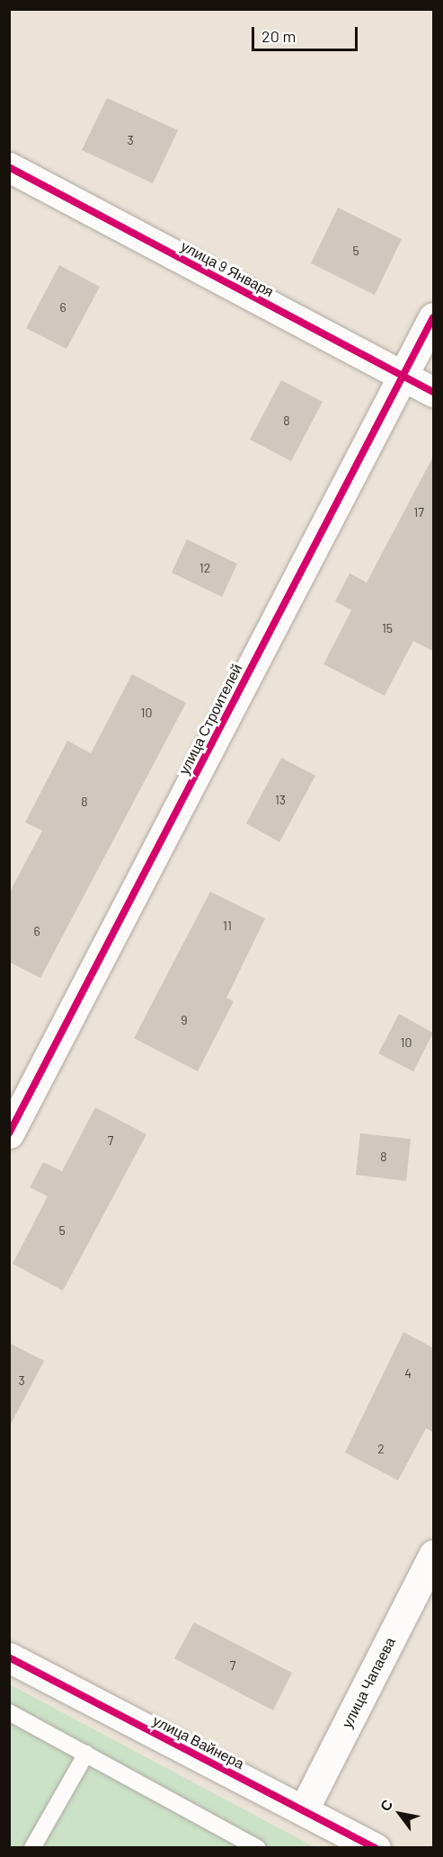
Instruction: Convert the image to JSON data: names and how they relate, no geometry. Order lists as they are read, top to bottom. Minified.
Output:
{"streets":{"street":["улица 9 Января","улица Строителей","улица Чапаева","улица Вайнера"]},"crossings":[["улица 9 Января","улица Строителей"],["улица Чапаева","улица Вайнера"]],"house_numbers":["3","5","6","8","17","12","15","10","13","8","11","6","9","10","7","8","5","4","3","2","7"],"scale_bar":"20 m","north":"top left"}
